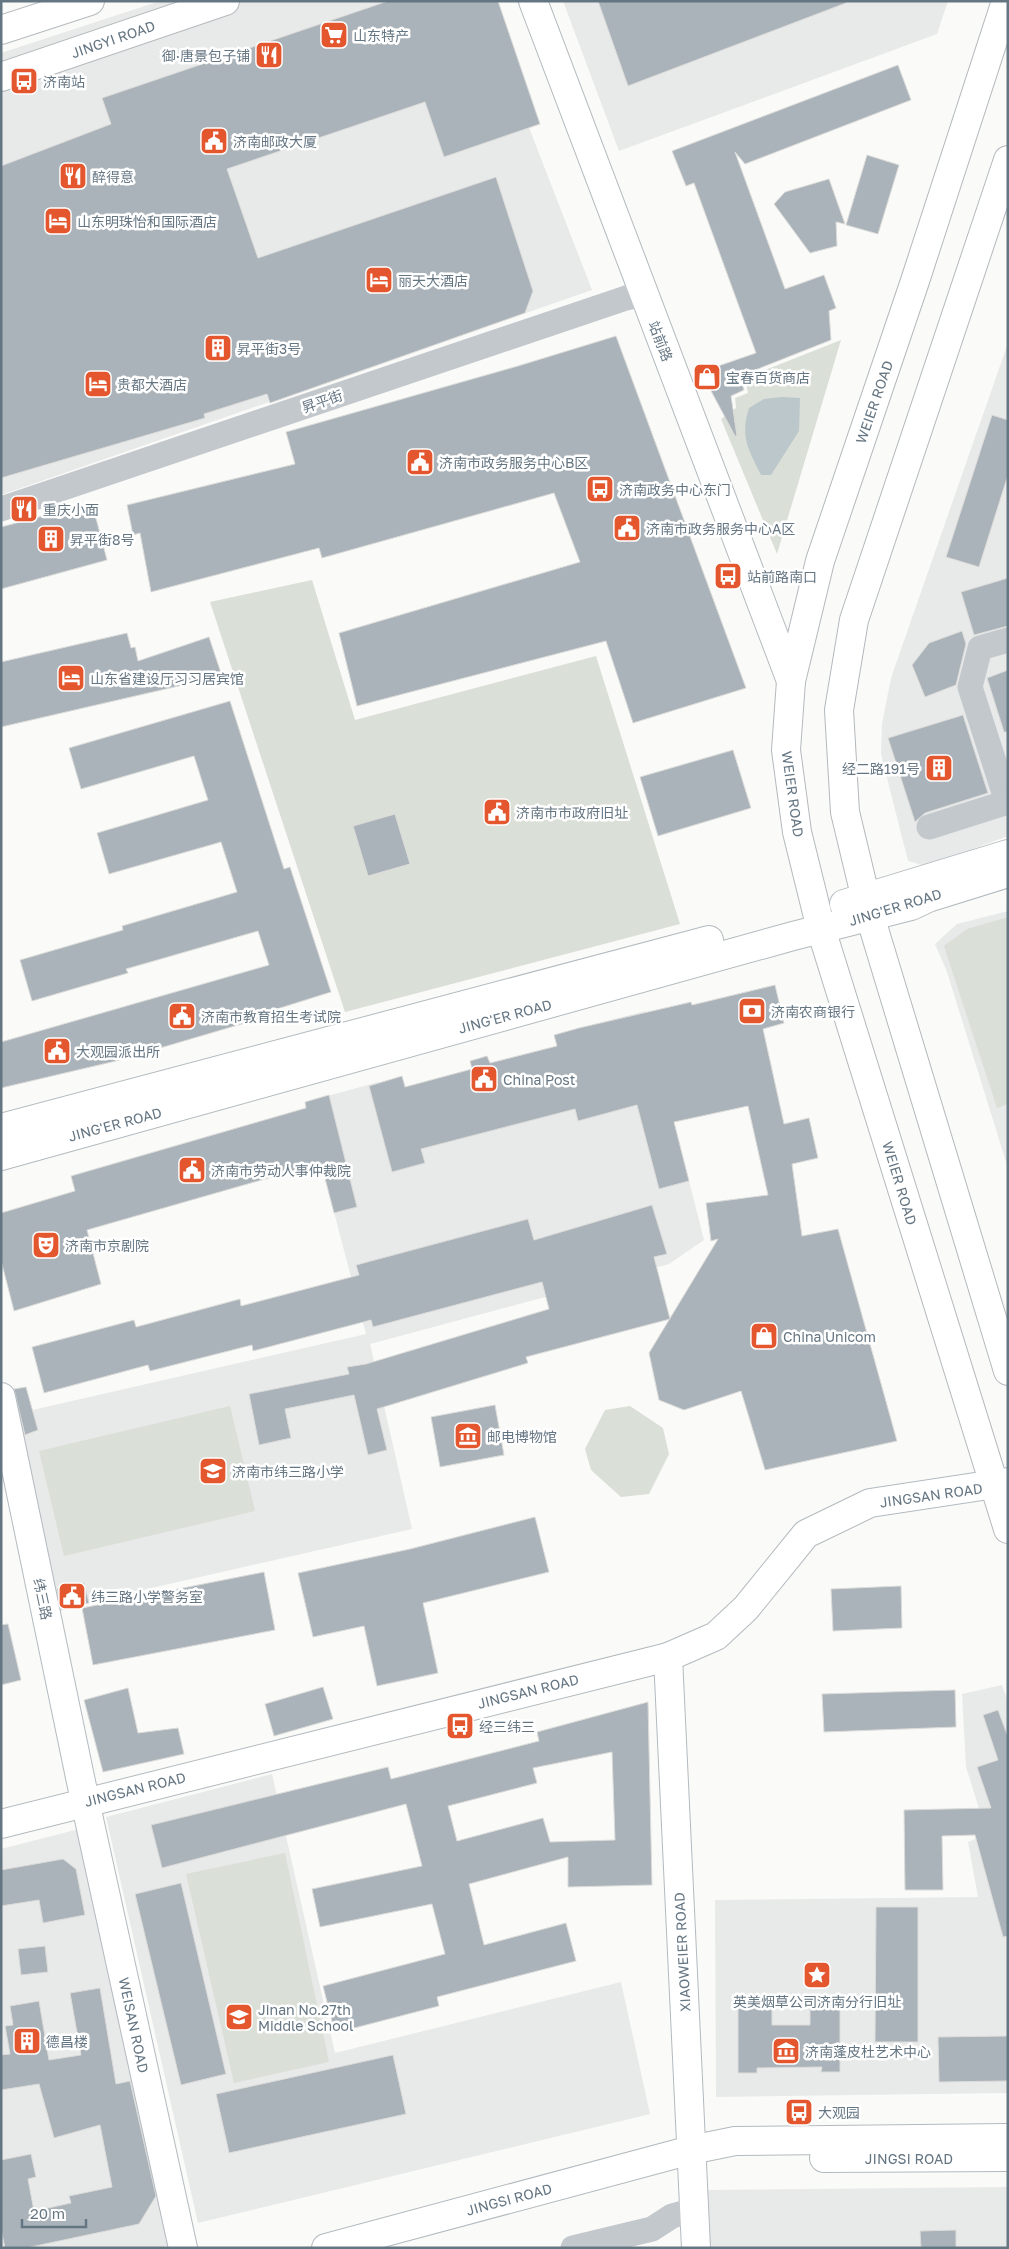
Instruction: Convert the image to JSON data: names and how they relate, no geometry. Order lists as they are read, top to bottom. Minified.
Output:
{"streets":{"main road":["JINGYI ROAD","站前路","WEIER ROAD","JING'ER ROAD","JINGSAN ROAD","纬三路","XIAOWEIER ROAD","WEISAN ROAD","JINGSI ROAD"],"street":["昇平街"]},"crossings":[["站前路","昇平街"],["站前路","WEIER ROAD"],["WEIER ROAD","JING'ER ROAD"],["WEIER ROAD","JINGSAN ROAD"],["JINGSAN ROAD","纬三路"],["JINGSAN ROAD","XIAOWEIER ROAD"],["JINGSAN ROAD","WEISAN ROAD"],["纬三路","WEISAN ROAD"],["XIAOWEIER ROAD","JINGSI ROAD"]],"places":{"supermarket":["山东特产"],"restaurant":["御·唐景包子铺","醉得意","重庆小面"],"bus stop":["济南站","济南政务中心东门","站前路南口","经三纬三","大观园"],"public building":["济南邮政大厦","济南市政务服务中心B区","济南市政务服务中心A区","济南市市政府旧址","济南市教育招生考试院","大观园派出所","China Post","济南市劳动人事仲裁院","纬三路小学警务室"],"hotel":["山东明珠怡和国际酒店","丽天大酒店","贵都大酒店","山东省建设厅习习居宾馆"],"building":["昇平街3号","昇平街8号","经二路191号","德昌楼"],"shop":["宝春百货商店","China Unicom"],"bank":["济南农商银行"],"theatre":["济南市京剧院"],"museum":["邮电博物馆","济南蓬皮杜艺术中心"],"school or university":["济南市纬三路小学","Jinan No.27th Middle School"],"place":["英美烟草公司济南分行旧址"]},"scale_bar":"20 m"}
